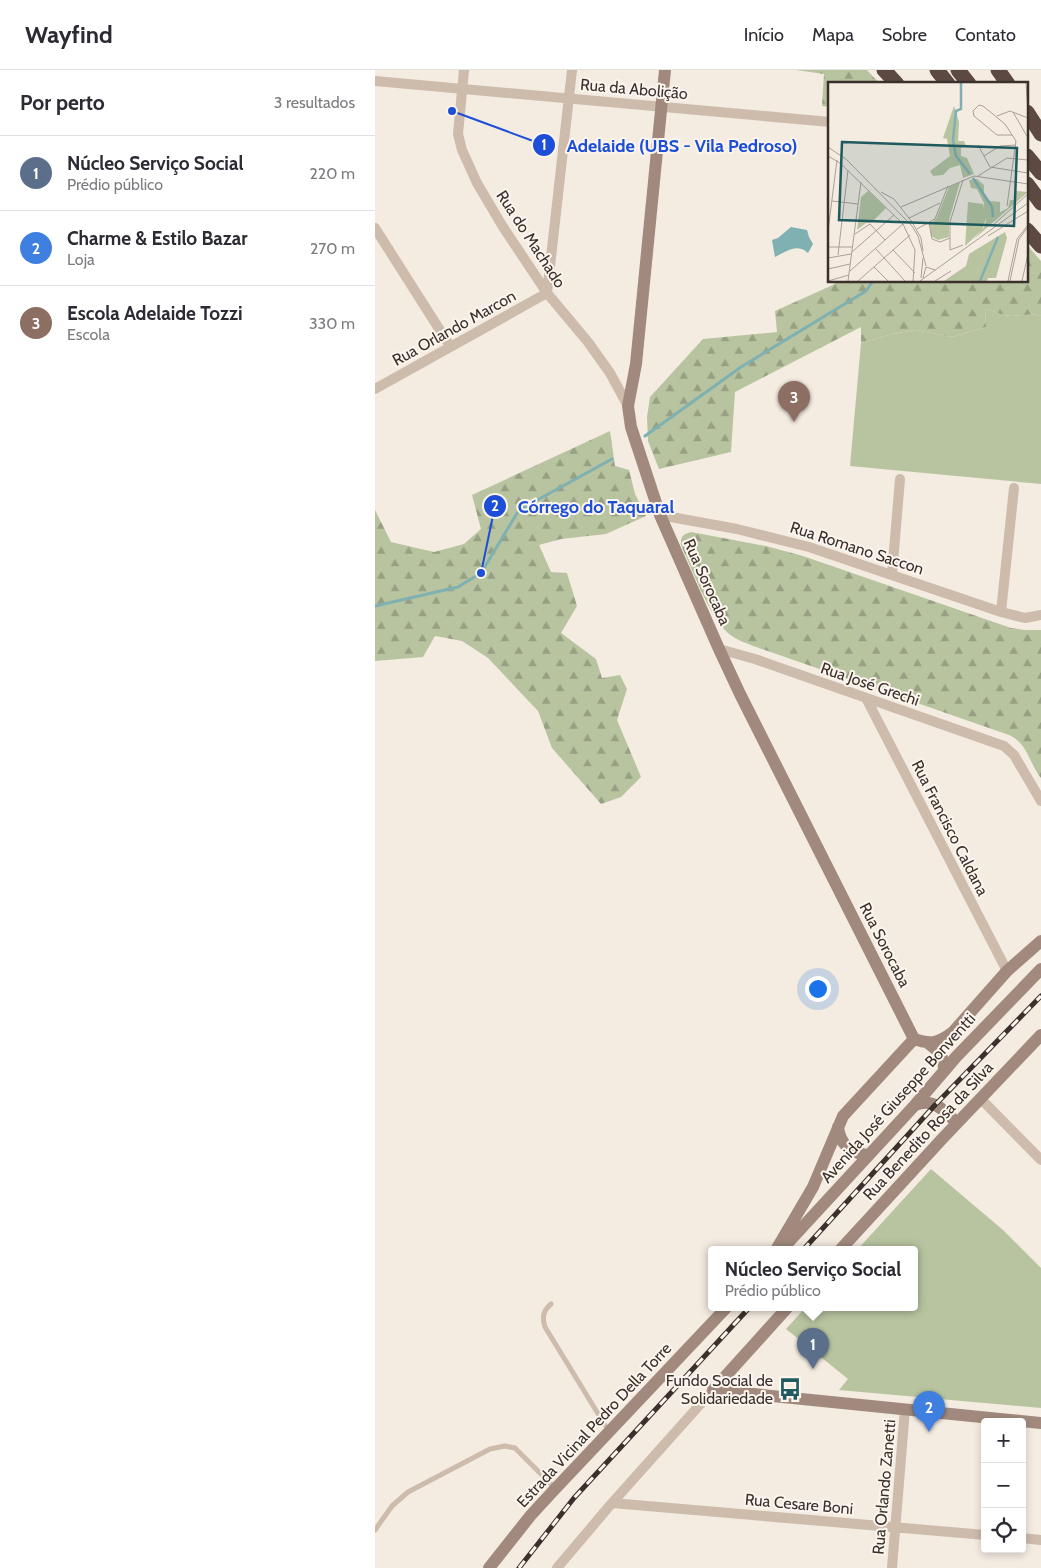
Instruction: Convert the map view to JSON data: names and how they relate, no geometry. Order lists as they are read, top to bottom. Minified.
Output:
{"streets":{"street":["Rua da Abolição","Rua do Machado","Rua Orlando Marcon","Rua Romano Saccon","Rua Sorocaba","Rua José Grechi","Rua Francisco Caldana","Avenida José Giuseppe Bonventti","Rua Benedito Rosa da Silva","Estrada Vicinal Pedro Della Torre","Rua Orlando Zanetti","Rua Cesare Boni"]},"crossings":[["Rua da Abolição","Rua do Machado"],["Rua da Abolição","Rua Sorocaba"],["Rua do Machado","Rua Orlando Marcon"],["Rua do Machado","Rua Sorocaba"],["Rua Romano Saccon","Rua Sorocaba"],["Rua Sorocaba","Rua José Grechi"],["Rua Sorocaba","Avenida José Giuseppe Bonventti"],["Rua José Grechi","Rua Francisco Caldana"],["Rua Francisco Caldana","Avenida José Giuseppe Bonventti"],["Rua Orlando Zanetti","Rua Cesare Boni"]],"places":{"other":["Adelaide (UBS - Vila Pedroso)","Córrego do Taquaral"],"bus stop":["Fundo Social de Solidariedade"]},"page":{"header":"Wayfind","nav":["Início","Mapa","Sobre","Contato"],"heading":["Por perto","3 resultados"],"list":[{"mark":"1","name":"Núcleo Serviço Social","note":"Prédio público","value":"220 m"},{"mark":"2","name":"Charme & Estilo Bazar","note":"Loja","value":"270 m"},{"mark":"3","name":"Escola Adelaide Tozzi","note":"Escola","value":"330 m"}],"pins":["3","1","2"],"popup":["Núcleo Serviço Social","Prédio público"],"map_buttons":["+","−"]}}
